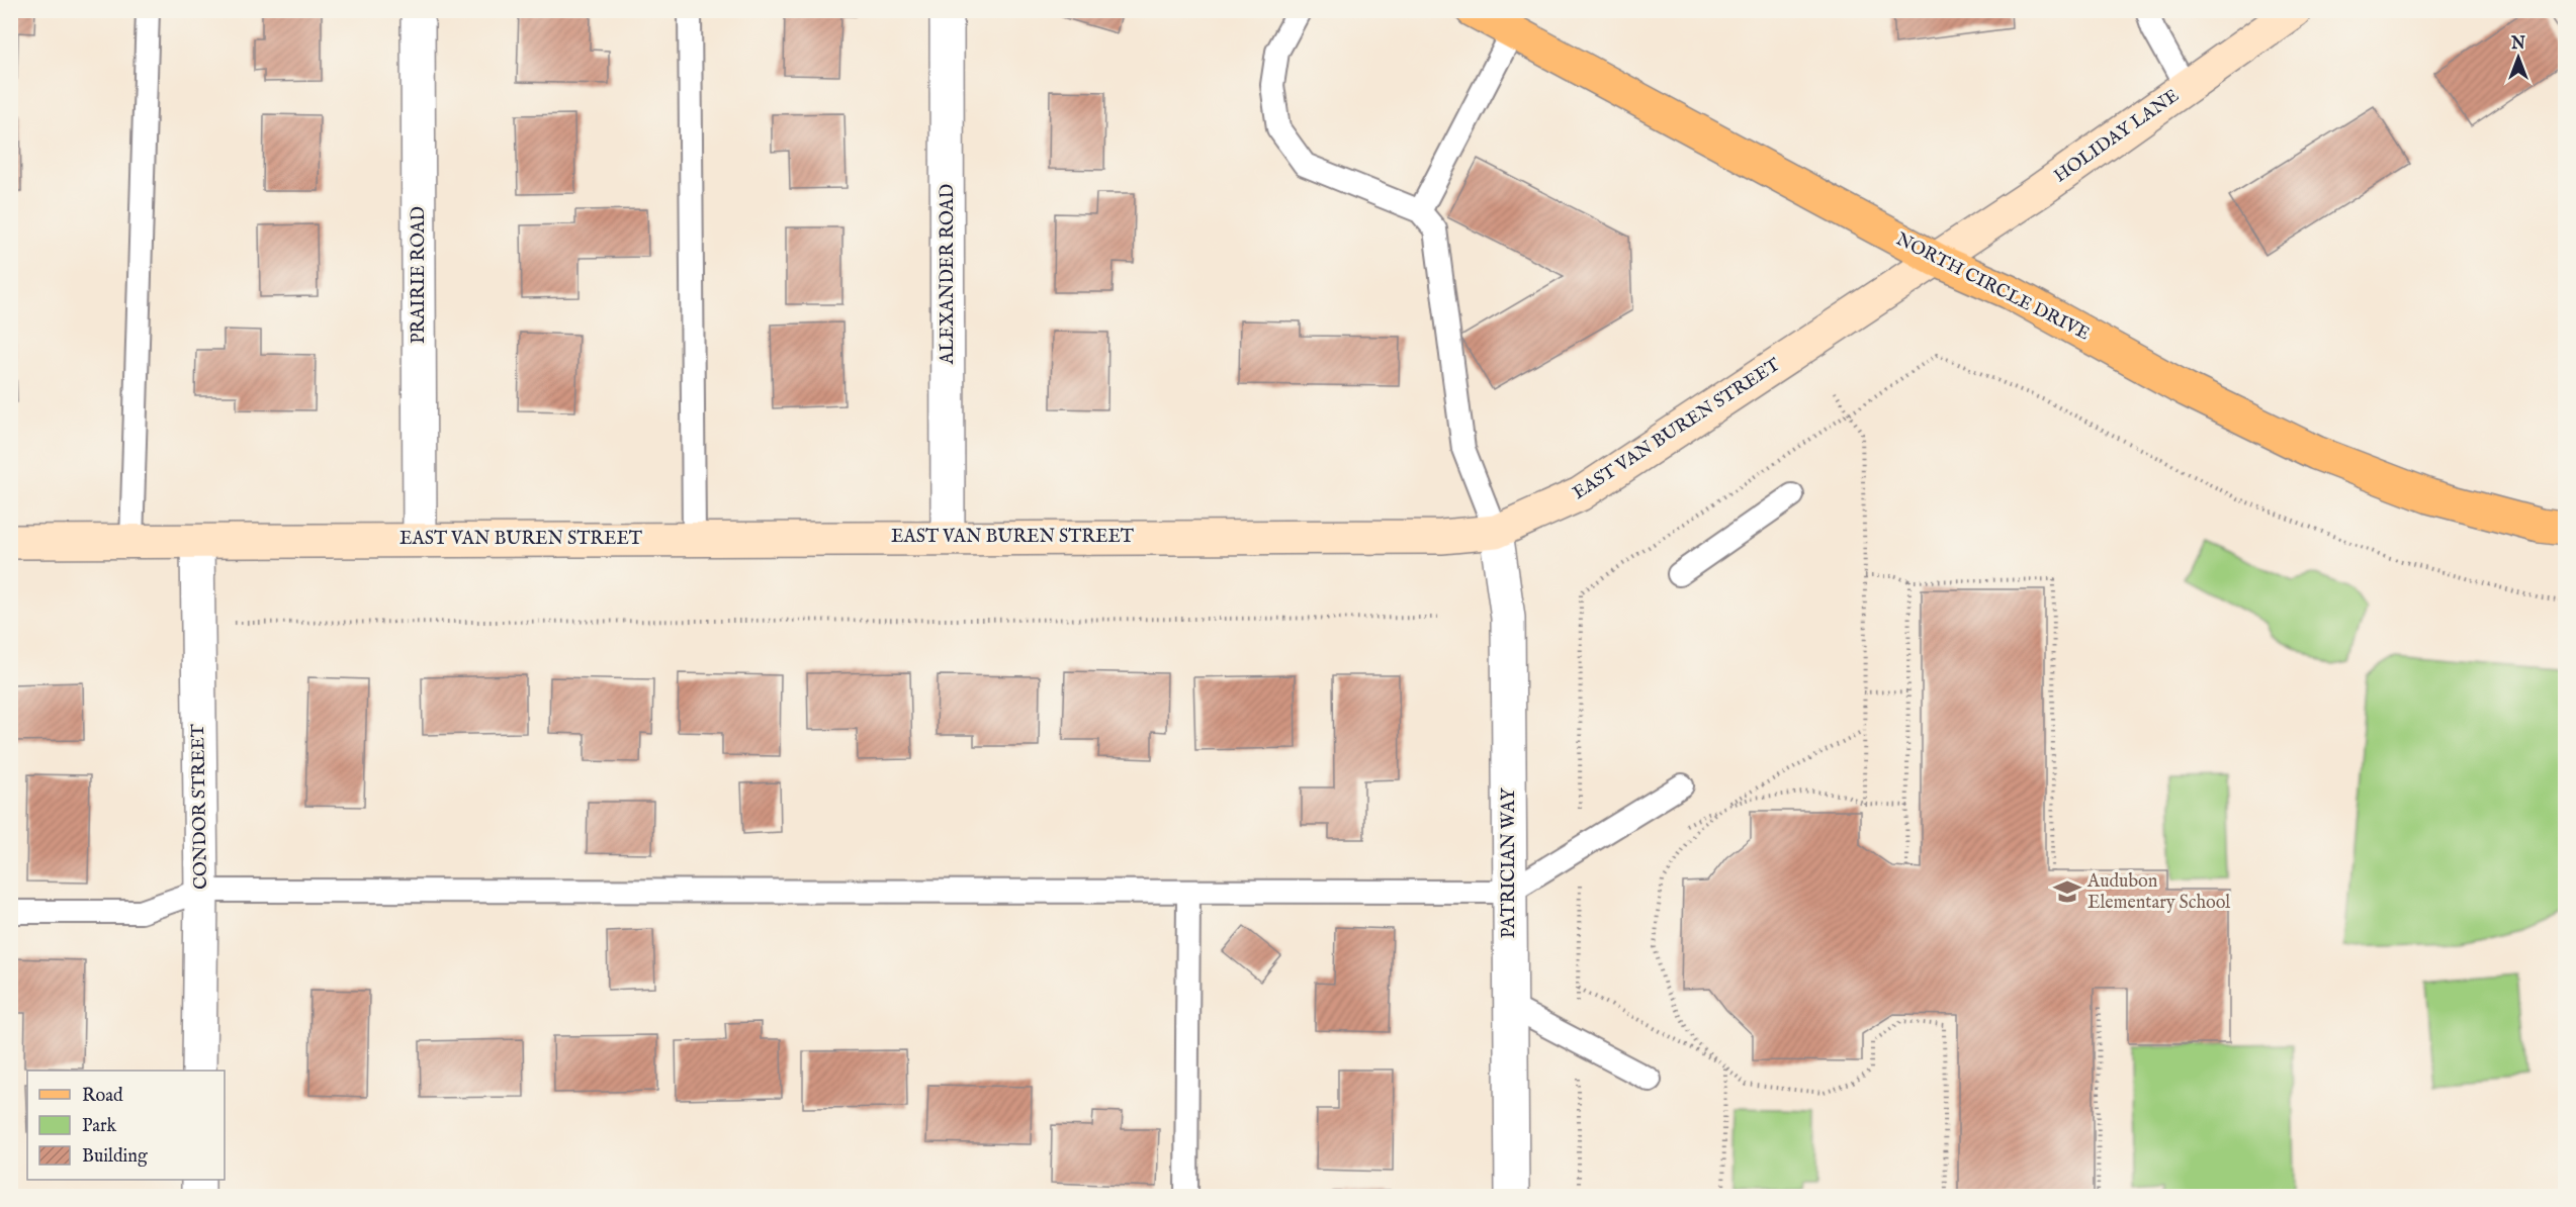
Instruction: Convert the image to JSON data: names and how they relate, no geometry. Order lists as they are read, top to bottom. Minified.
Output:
{"streets":{"main road":["NORTH CIRCLE DRIVE"],"street":["HOLIDAY LANE","ALEXANDER ROAD","PRAIRIE ROAD","EAST VAN BUREN STREET","CONDOR STREET","PATRICIAN WAY"]},"crossings":[["HOLIDAY LANE","NORTH CIRCLE DRIVE"],["HOLIDAY LANE","EAST VAN BUREN STREET"],["ALEXANDER ROAD","EAST VAN BUREN STREET"],["PRAIRIE ROAD","EAST VAN BUREN STREET"],["NORTH CIRCLE DRIVE","EAST VAN BUREN STREET"],["EAST VAN BUREN STREET","CONDOR STREET"],["EAST VAN BUREN STREET","PATRICIAN WAY"]],"places":{"school or university":["Audubon Elementary School"]},"legend":["Road","Park","Building"],"north":"top"}
